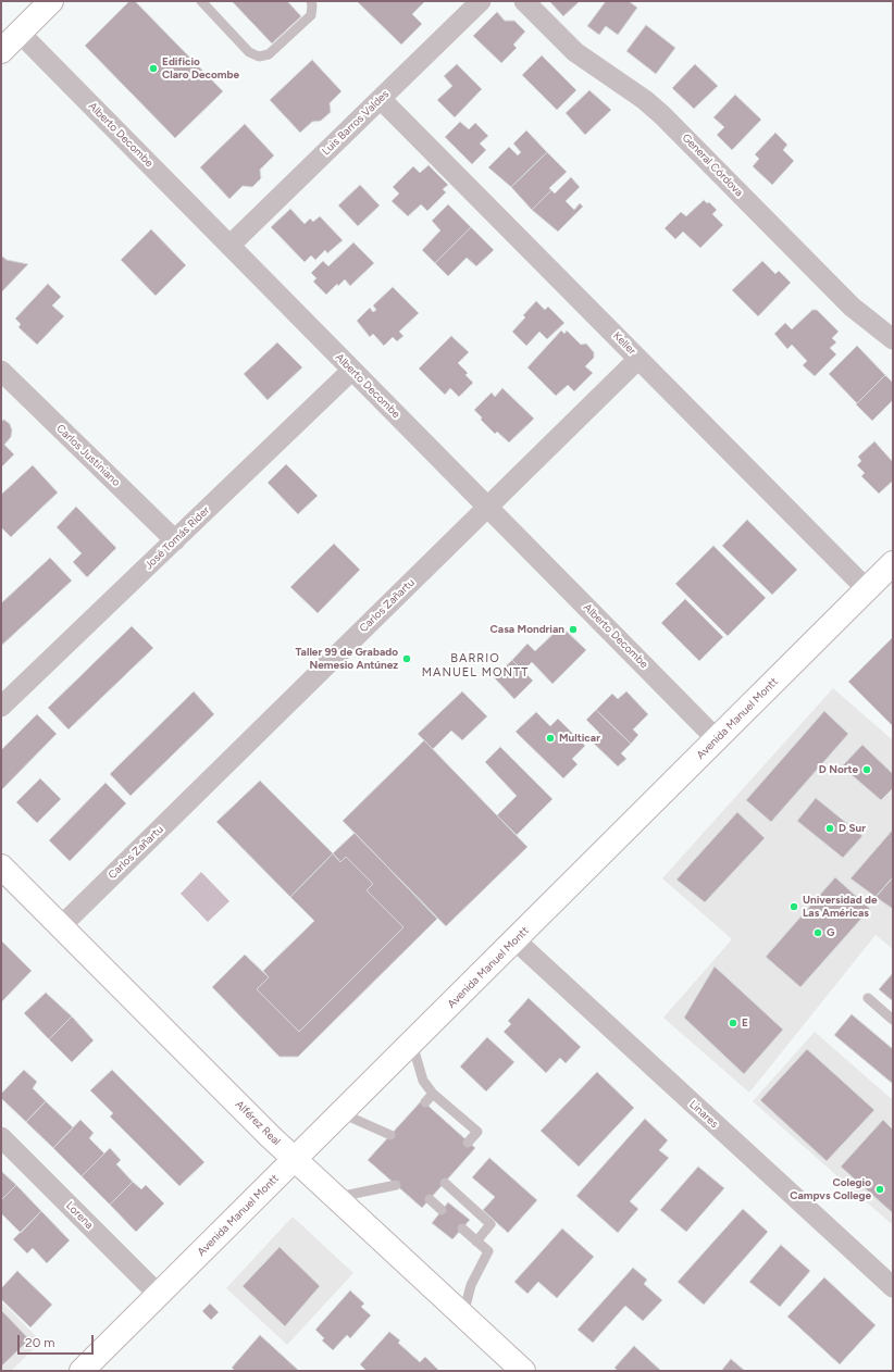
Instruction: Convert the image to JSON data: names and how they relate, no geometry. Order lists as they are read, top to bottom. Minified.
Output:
{"streets":{"main road":["Avenida Manuel Montt","Alférez Real"],"street":["Luis Barros Valdes","Alberto Decombe","General Córdova","Keller","Carlos Justiniano","José Tomás Rider","Carlos Zañartu","Linares","Lorena"]},"crossings":[["Luis Barros Valdes","Alberto Decombe"],["Luis Barros Valdes","Keller"],["Alberto Decombe","José Tomás Rider"],["Alberto Decombe","Carlos Zañartu"],["Alberto Decombe","Avenida Manuel Montt"],["Keller","Carlos Zañartu"],["Keller","Avenida Manuel Montt"],["Carlos Justiniano","José Tomás Rider"],["Carlos Zañartu","Alférez Real"],["Avenida Manuel Montt","Linares"],["Avenida Manuel Montt","Alférez Real"],["Avenida Manuel Montt","Lorena"]],"districts":["BARRIO MANUEL MONTT"],"places":["Edificio Claro Decombe","Casa Mondrian","Taller 99 de Grabado Nemesio Antúnez","Multicar","D Norte","D Sur","Universidad de Las Américas","G","E","Colegio Campvs College"],"scale_bar":"20 m"}
